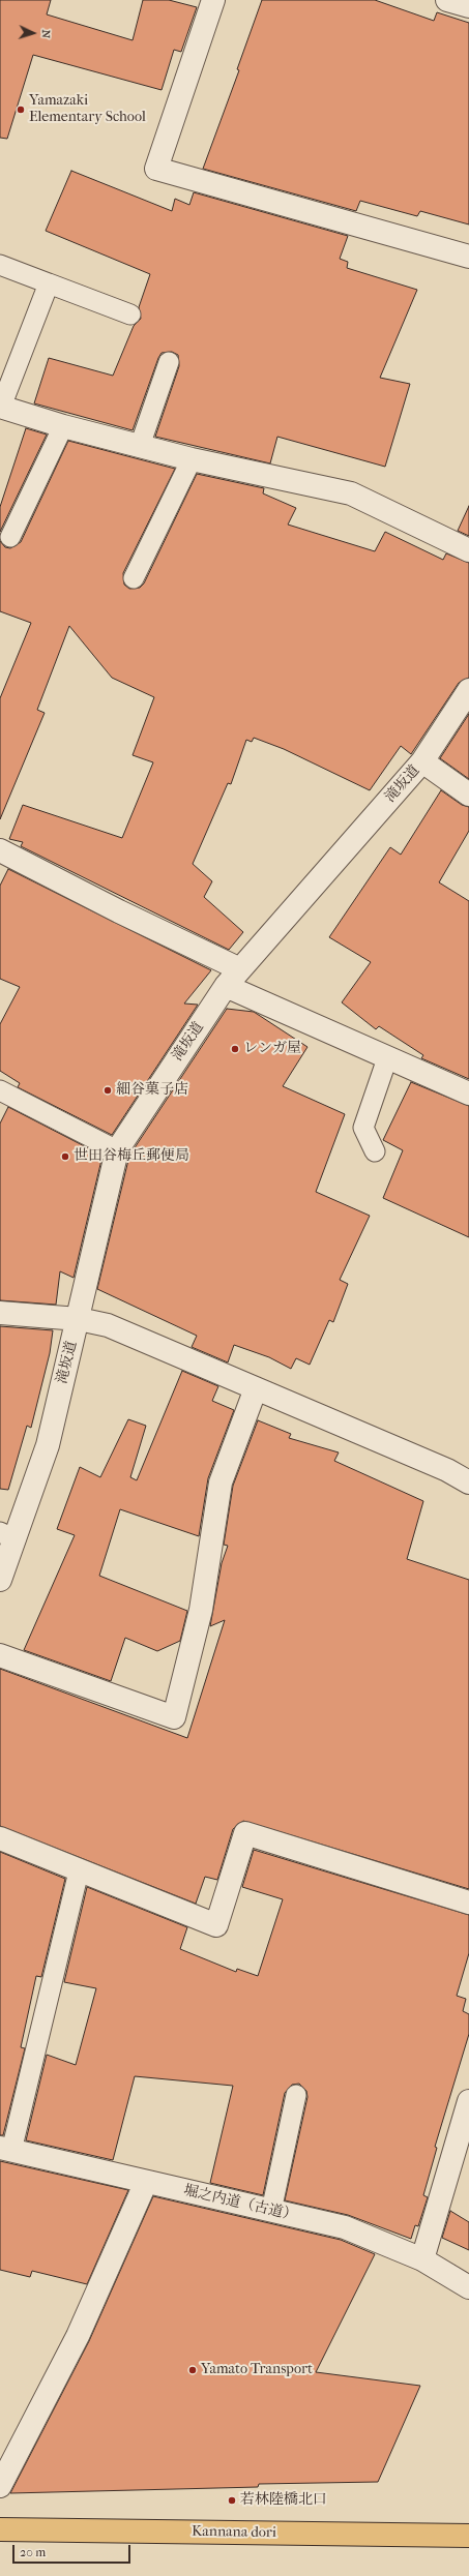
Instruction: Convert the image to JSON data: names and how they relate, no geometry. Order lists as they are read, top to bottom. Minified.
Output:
{"streets":{"main road":["Kannana dori"],"street":["滝坂道","堀之内道（古道）"]},"places":["Yamazaki Elementary School","レンガ屋","細谷菓子店","世田谷梅丘郵便局","Yamato Transport","若林陸橋北口"],"scale_bar":"20 m","north":"right"}
